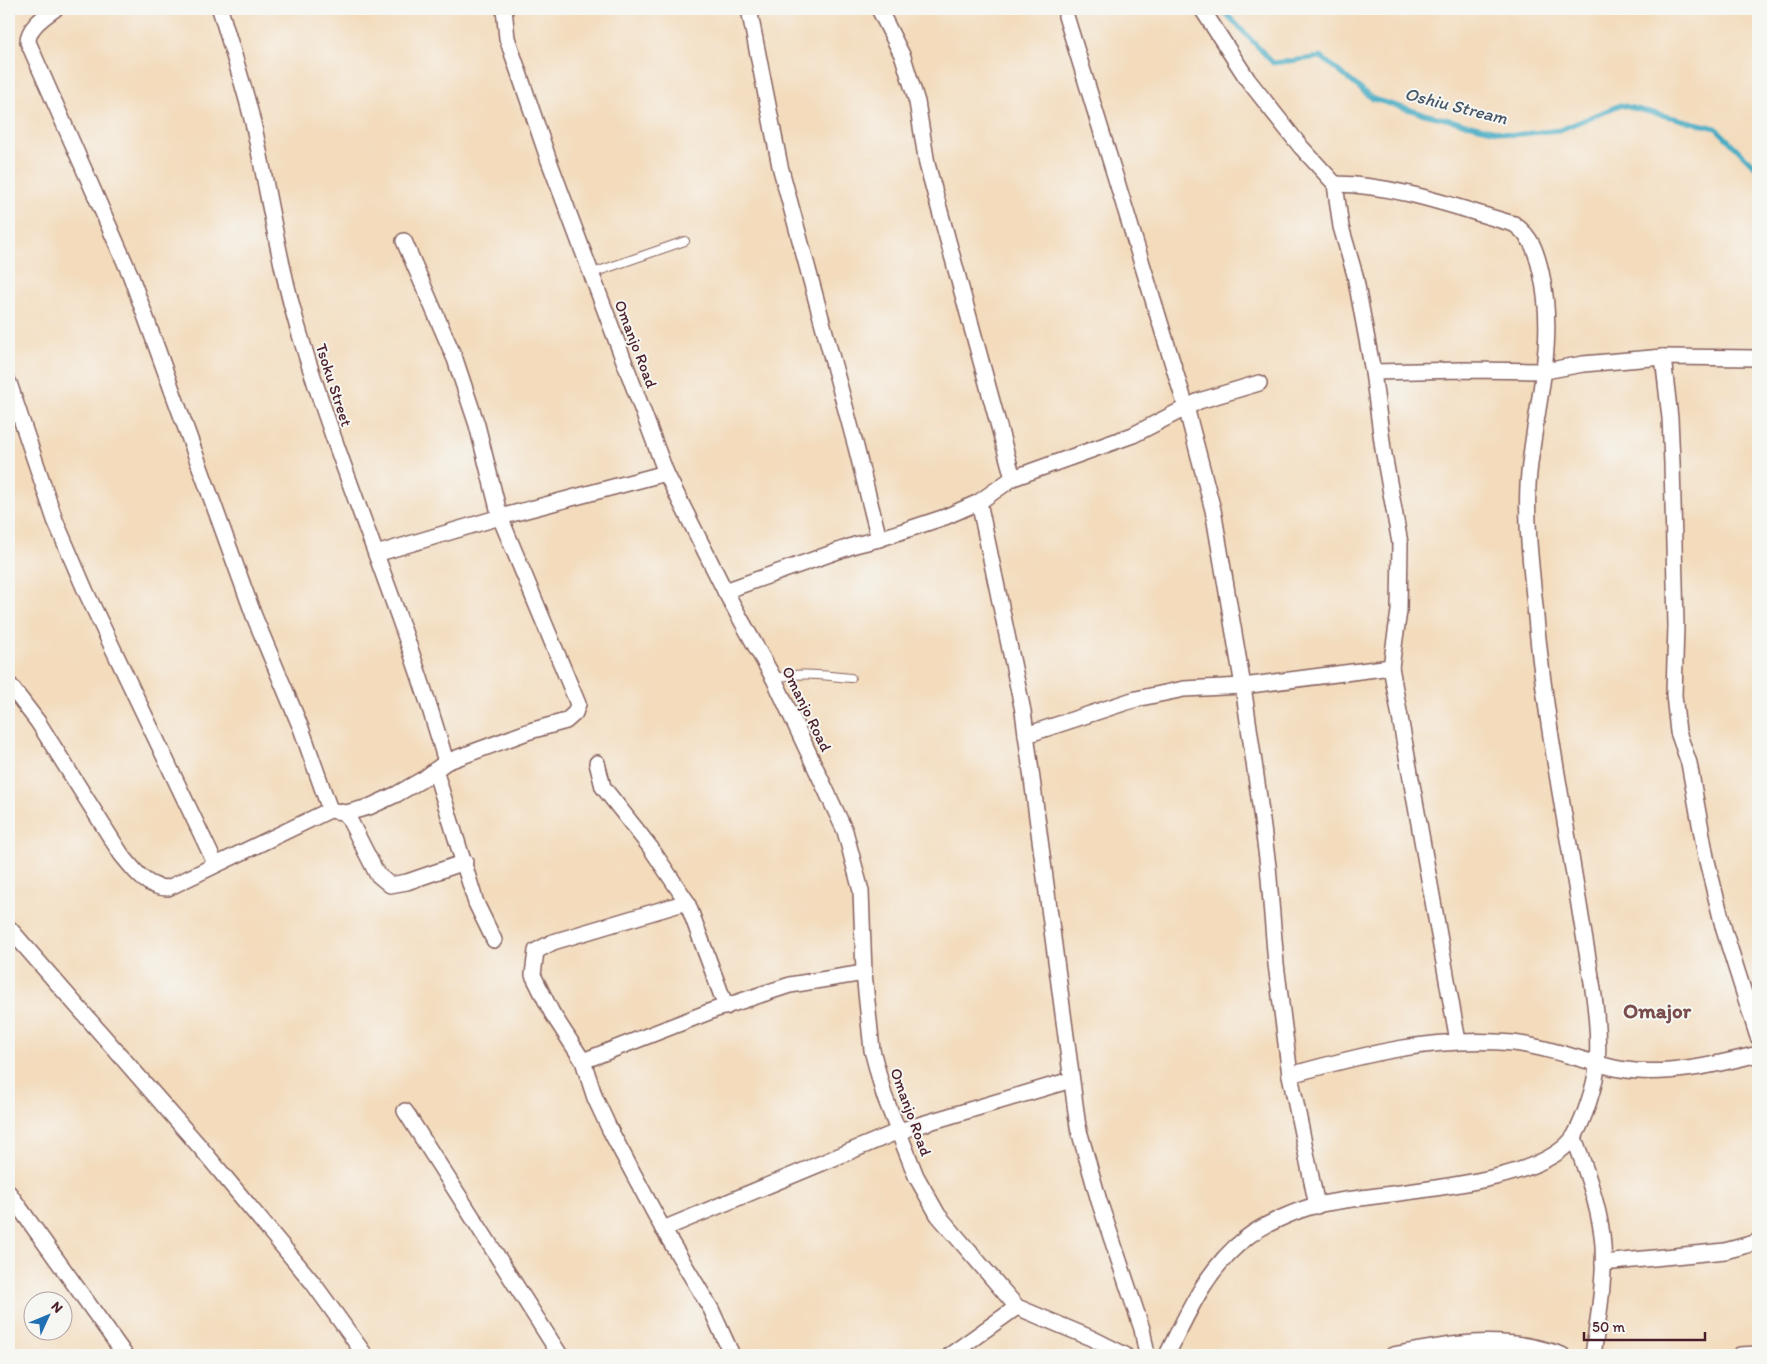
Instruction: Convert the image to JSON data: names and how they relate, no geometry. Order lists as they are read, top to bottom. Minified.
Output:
{"streets":{"street":["Omanjo Road","Tsoku Street"]},"districts":["Omajor"],"water":["Oshiu Stream"],"scale_bar":"50 m","north":"top right"}
